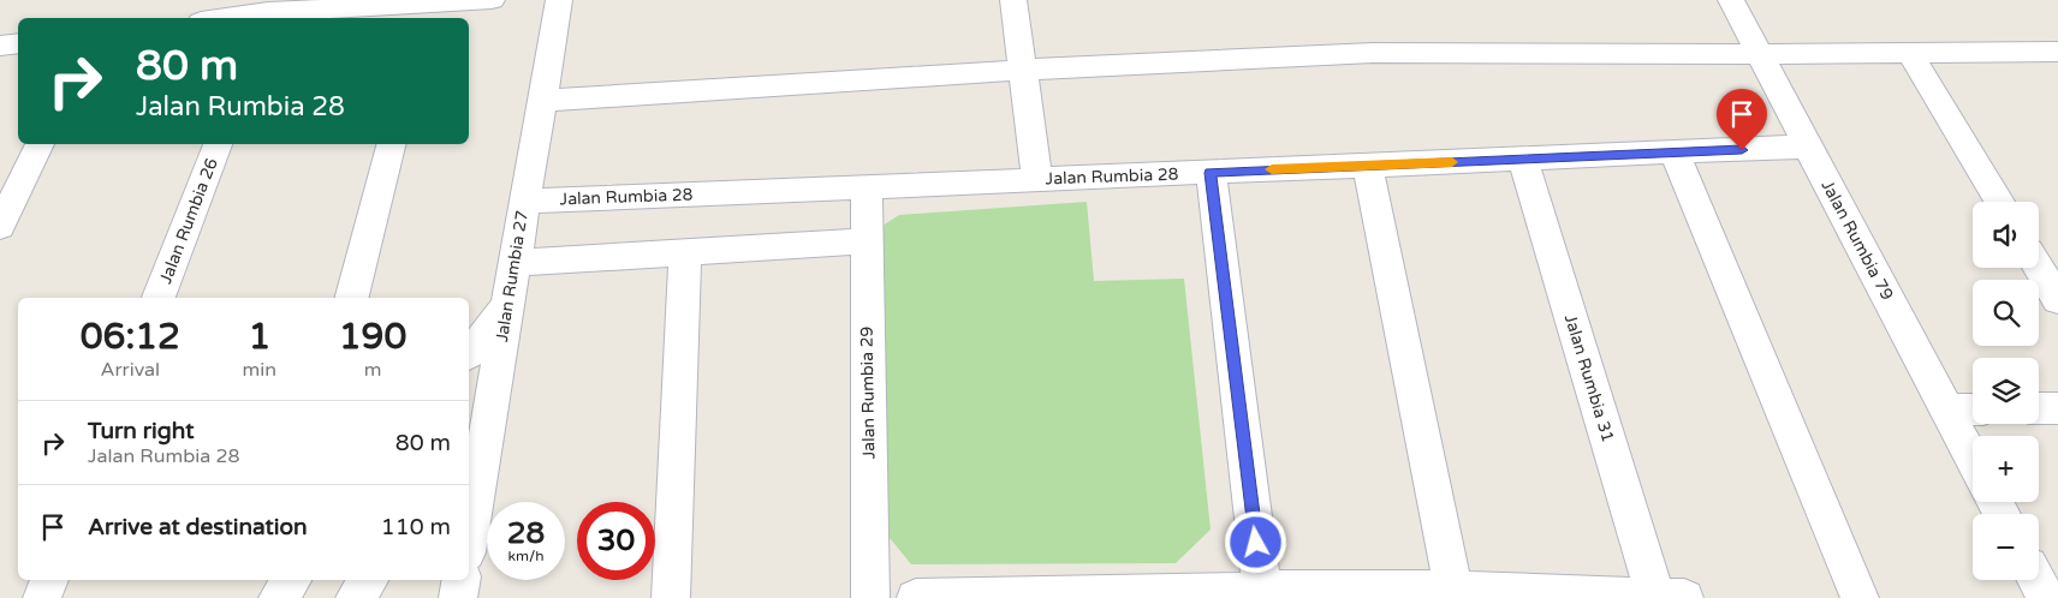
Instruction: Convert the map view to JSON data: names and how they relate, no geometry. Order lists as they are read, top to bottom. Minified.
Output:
{"streets":{"street":["Jalan Rumbia 28","Jalan Rumbia 26","Jalan Rumbia 79","Jalan Rumbia 27","Jalan Rumbia 31","Jalan Rumbia 29"]},"crossings":[["Jalan Rumbia 28","Jalan Rumbia 79"],["Jalan Rumbia 28","Jalan Rumbia 27"],["Jalan Rumbia 28","Jalan Rumbia 31"],["Jalan Rumbia 28","Jalan Rumbia 29"]],"page":{"turn":["80 m","Jalan Rumbia 28"],"map_buttons":["+","−"],"eta":["06:12","Arrival","1","min","190","m"],"list":[{"name":"Turn right","note":"Jalan Rumbia 28","value":"80 m"},{"name":"Arrive at destination","value":"110 m"}],"speed":"28 km/h","limit":"30"}}
